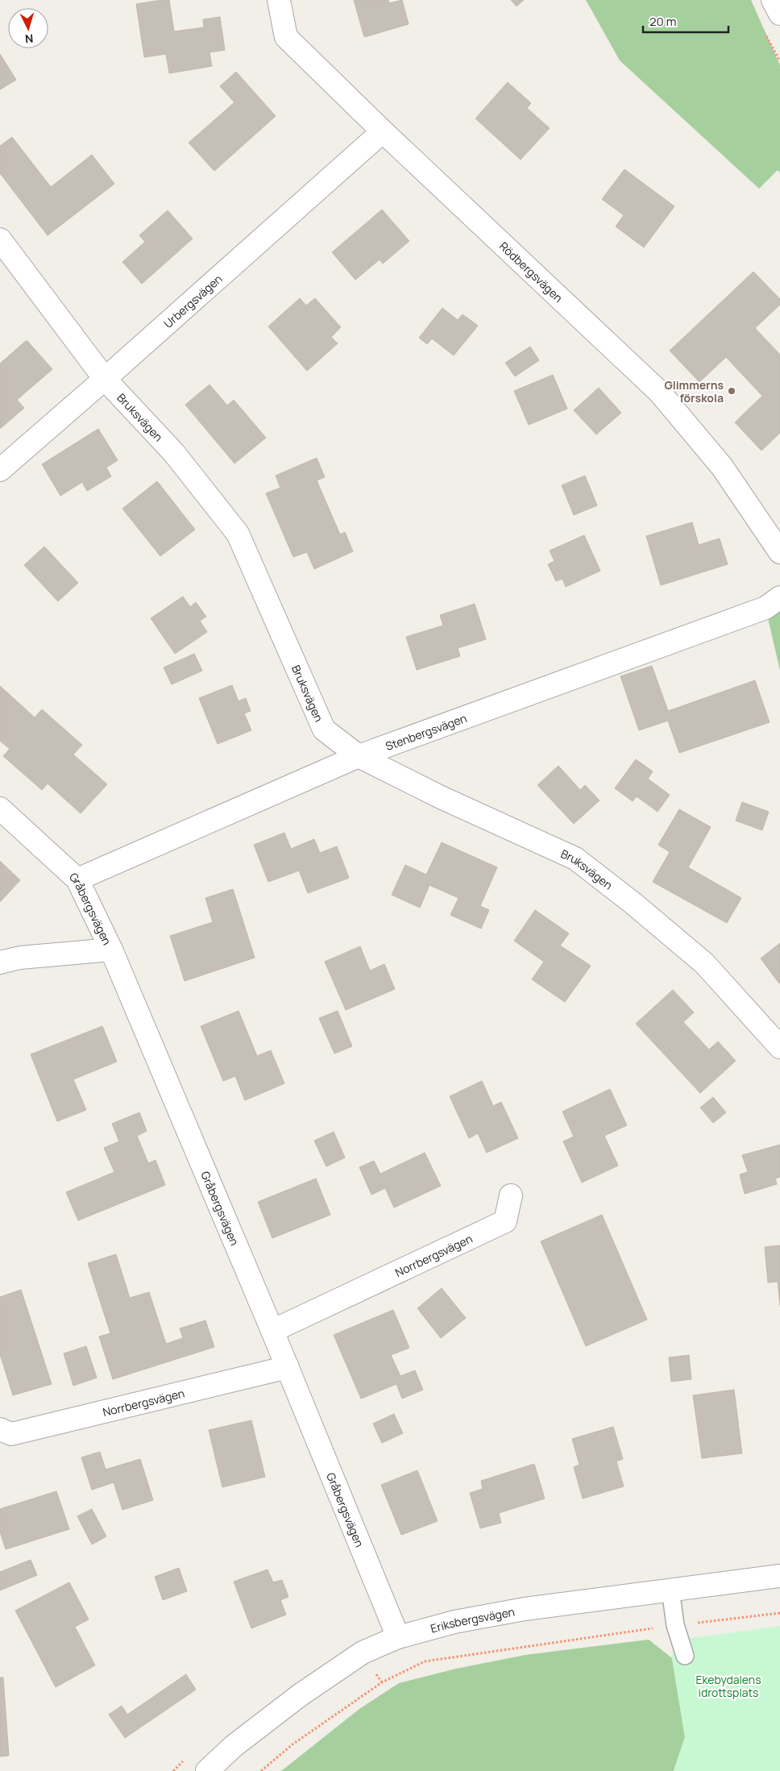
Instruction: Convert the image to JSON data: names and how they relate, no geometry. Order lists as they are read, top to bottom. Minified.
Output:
{"streets":{"street":["Rödbergsvägen","Urbergsvägen","Bruksvägen","Stenbergsvägen","Gråbergsvägen","Norrbergsvägen","Eriksbergsvägen"]},"crossings":[["Rödbergsvägen","Urbergsvägen"],["Urbergsvägen","Bruksvägen"],["Bruksvägen","Stenbergsvägen"],["Stenbergsvägen","Gråbergsvägen"],["Gråbergsvägen","Norrbergsvägen"],["Gråbergsvägen","Eriksbergsvägen"]],"parks":["Ekebydalens idrottsplats"],"places":["Glimmerns förskola"],"scale_bar":"20 m","north":"bottom"}
